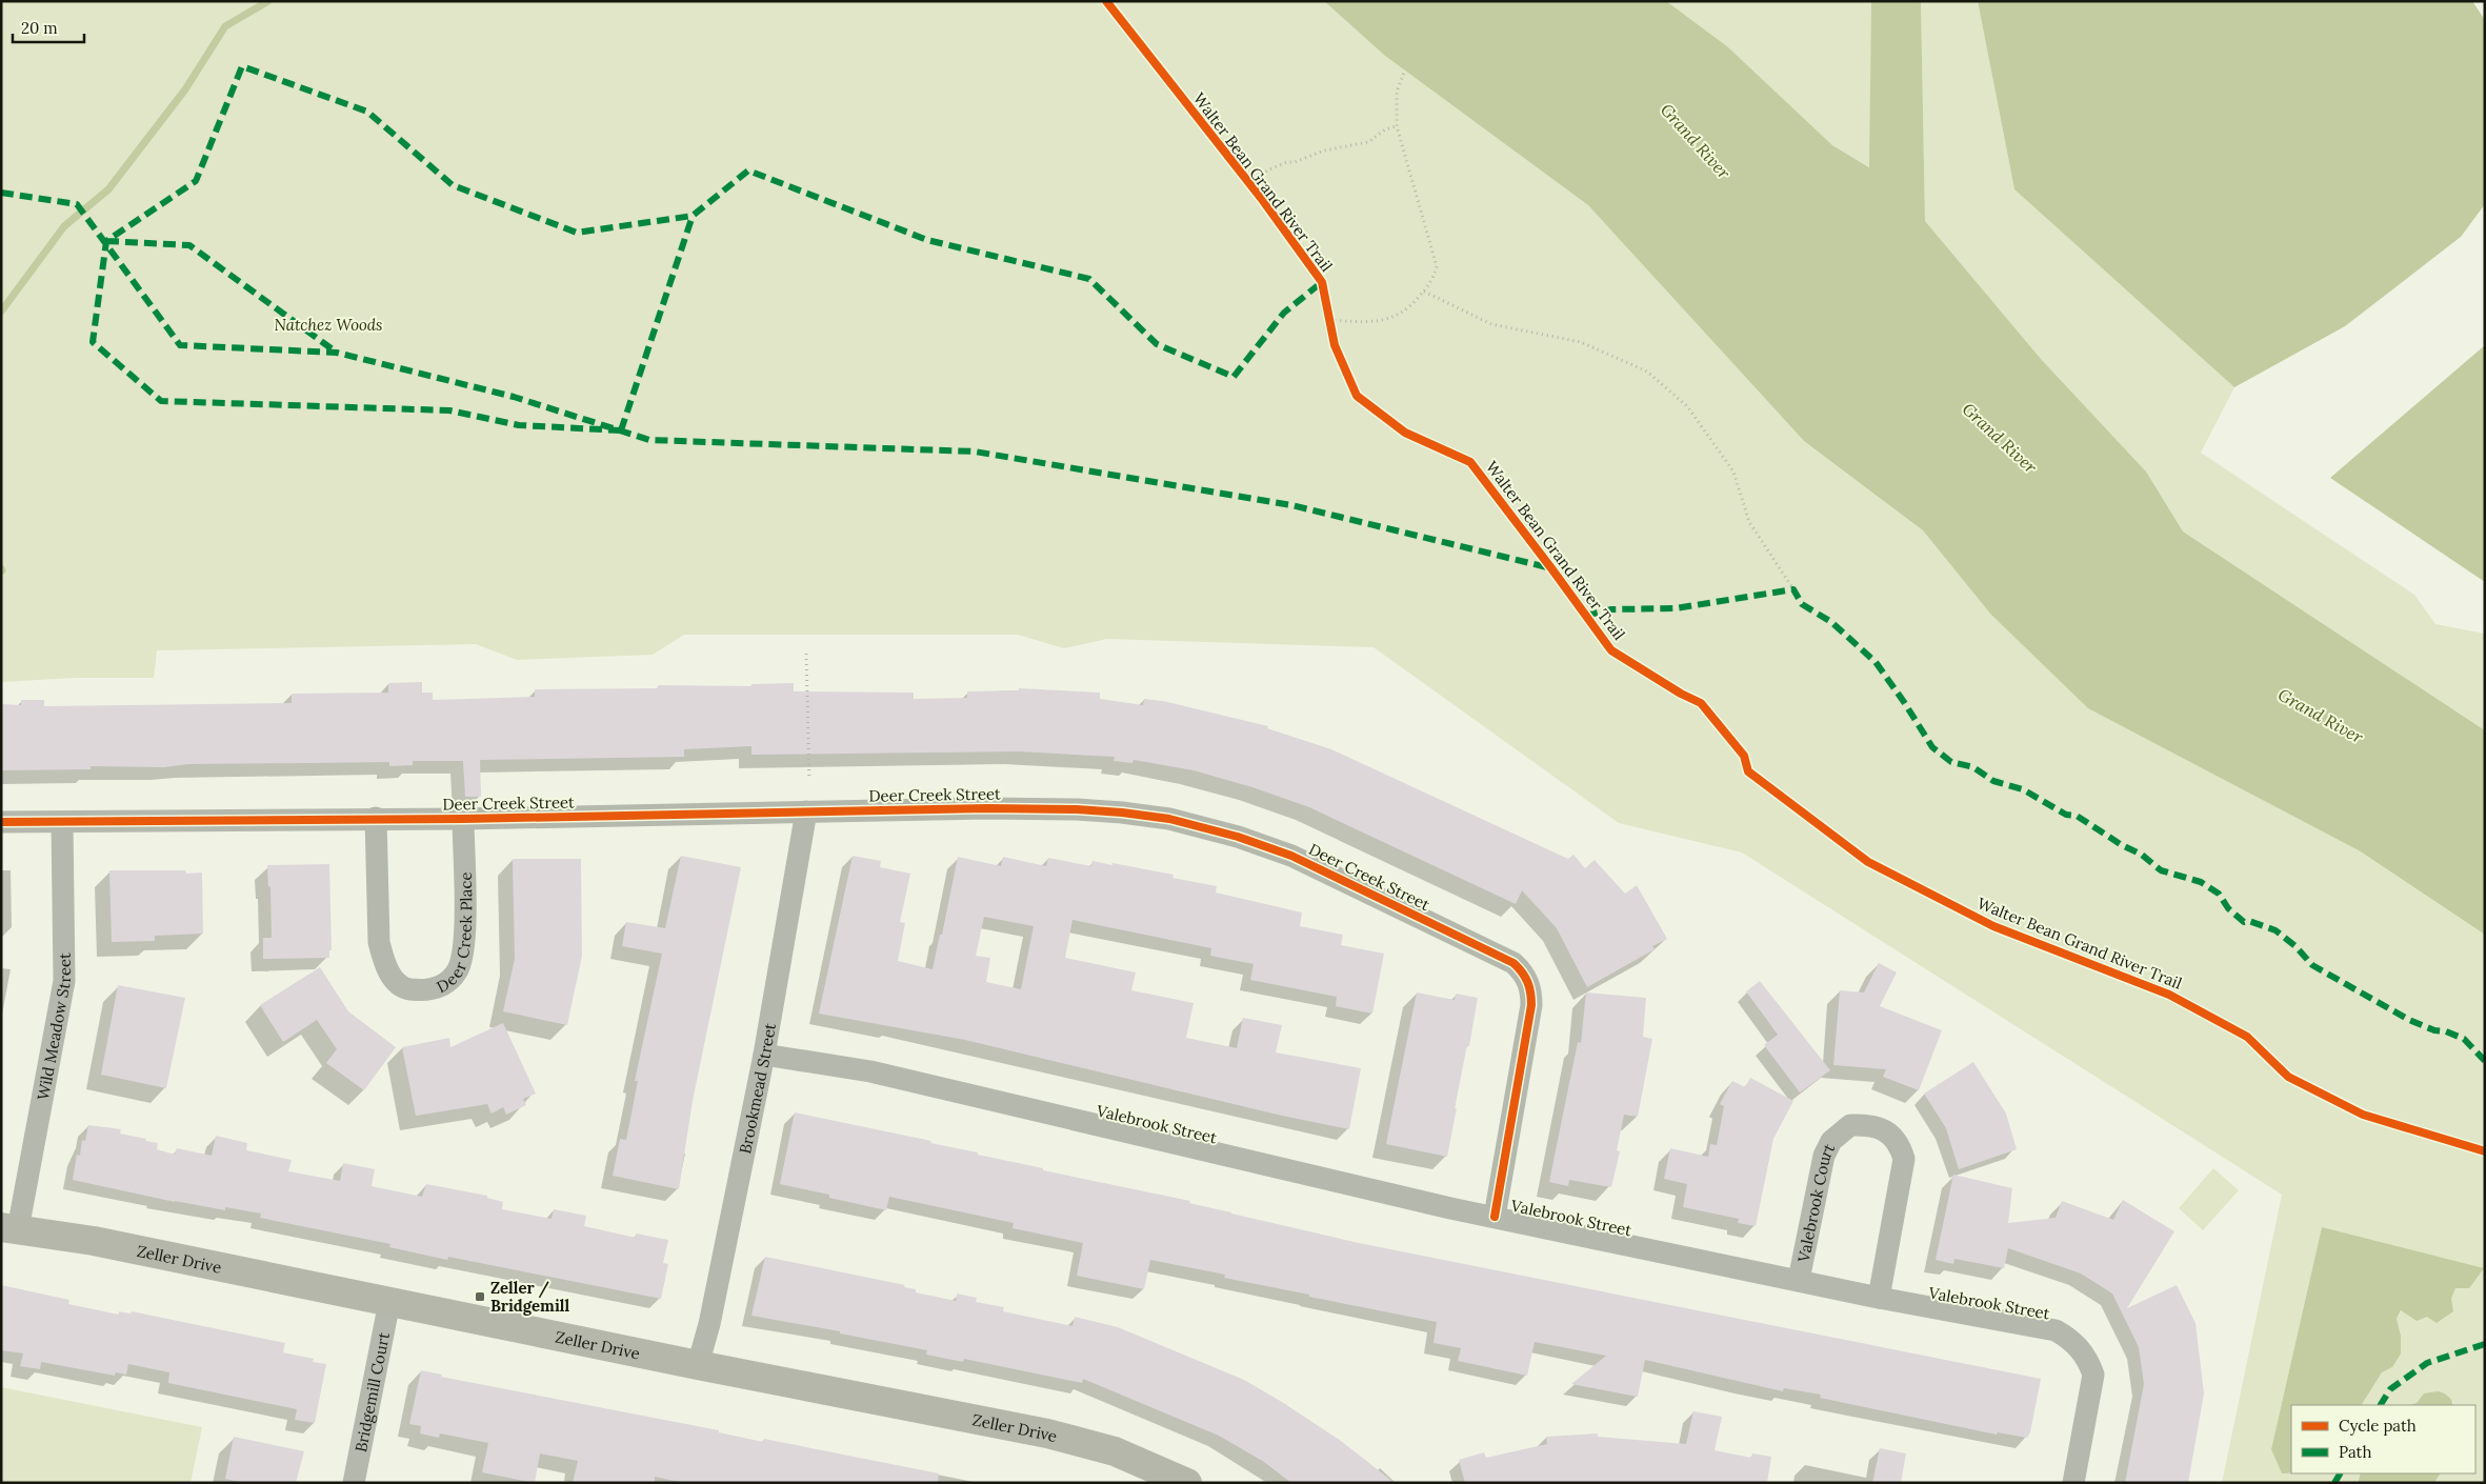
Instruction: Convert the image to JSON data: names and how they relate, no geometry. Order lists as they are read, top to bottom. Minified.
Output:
{"streets":{"street":["Deer Creek Street","Deer Creek Place","Wild Meadow Street","Brookmead Street","Valebrook Street","Valebrook Court","Zeller Drive","Bridgemill Court"],"cycle path":["Walter Bean Grand River Trail"]},"crossings":[["Deer Creek Street","Deer Creek Place"],["Deer Creek Street","Wild Meadow Street"],["Deer Creek Street","Brookmead Street"],["Deer Creek Street","Valebrook Street"],["Wild Meadow Street","Zeller Drive"],["Brookmead Street","Valebrook Street"],["Brookmead Street","Zeller Drive"],["Valebrook Street","Valebrook Court"],["Zeller Drive","Bridgemill Court"]],"water":["Grand River"],"parks":["Natchez Woods"],"places":{"transit":["Zeller / Bridgemill"]},"legend":["Cycle path","Path"],"scale_bar":"20 m"}
